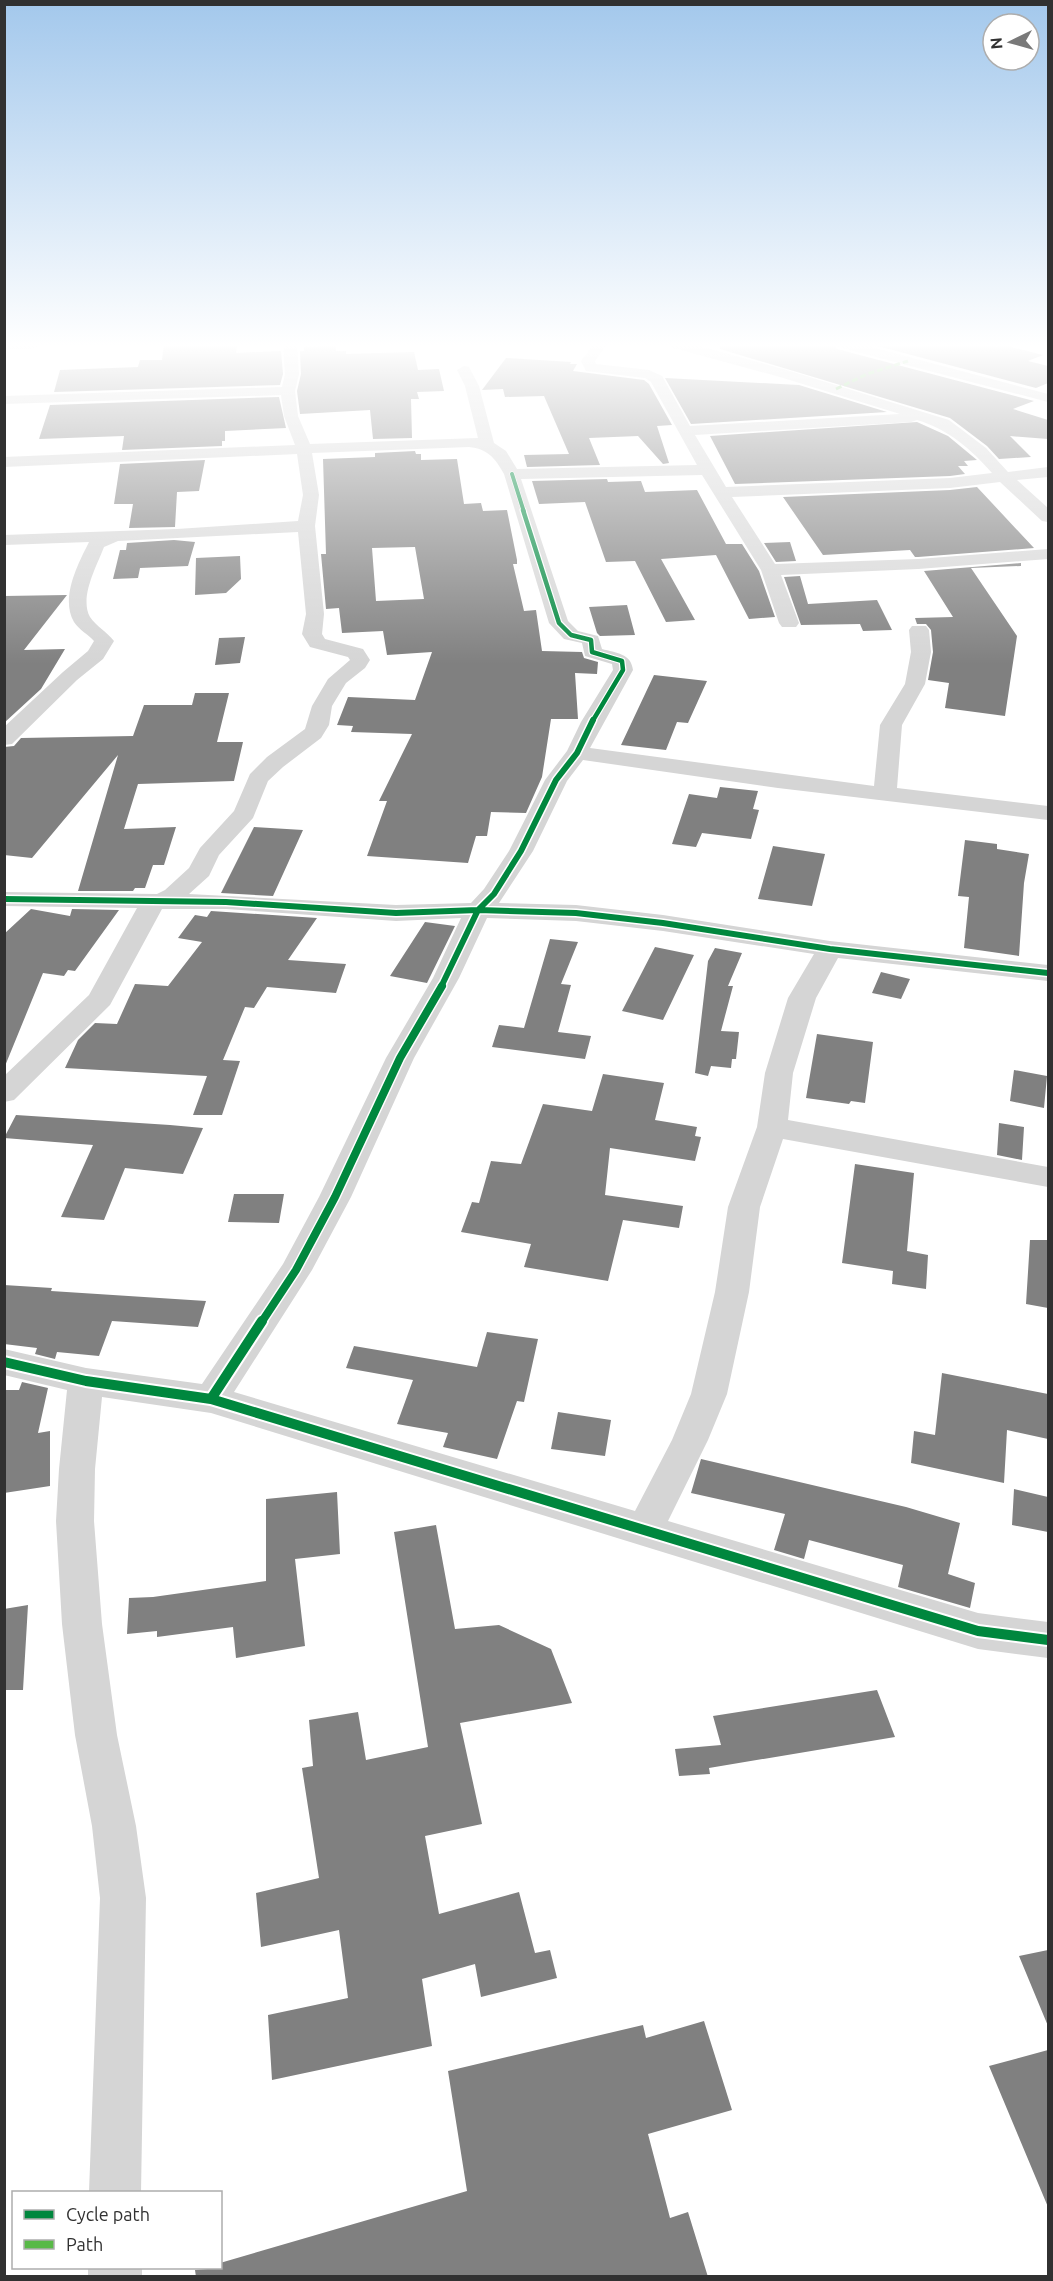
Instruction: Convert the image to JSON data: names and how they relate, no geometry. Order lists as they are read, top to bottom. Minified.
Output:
{"legend":["Cycle path","Path"],"north":"left"}
